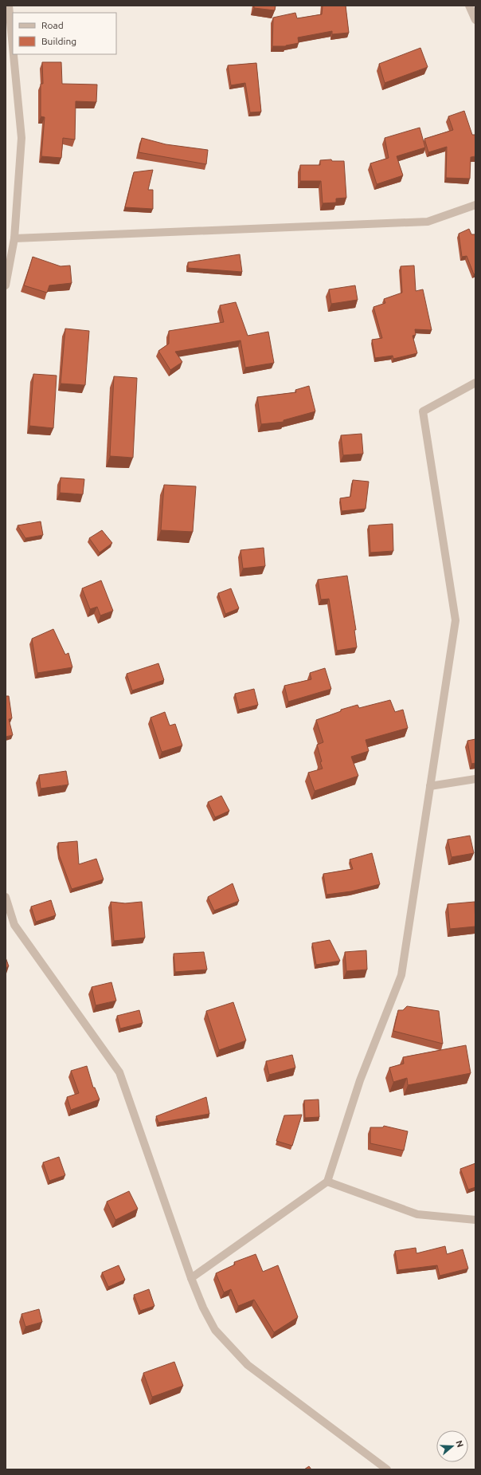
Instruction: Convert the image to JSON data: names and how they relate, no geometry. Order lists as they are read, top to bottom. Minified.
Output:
{"legend":["Road","Building"],"north":"right"}
